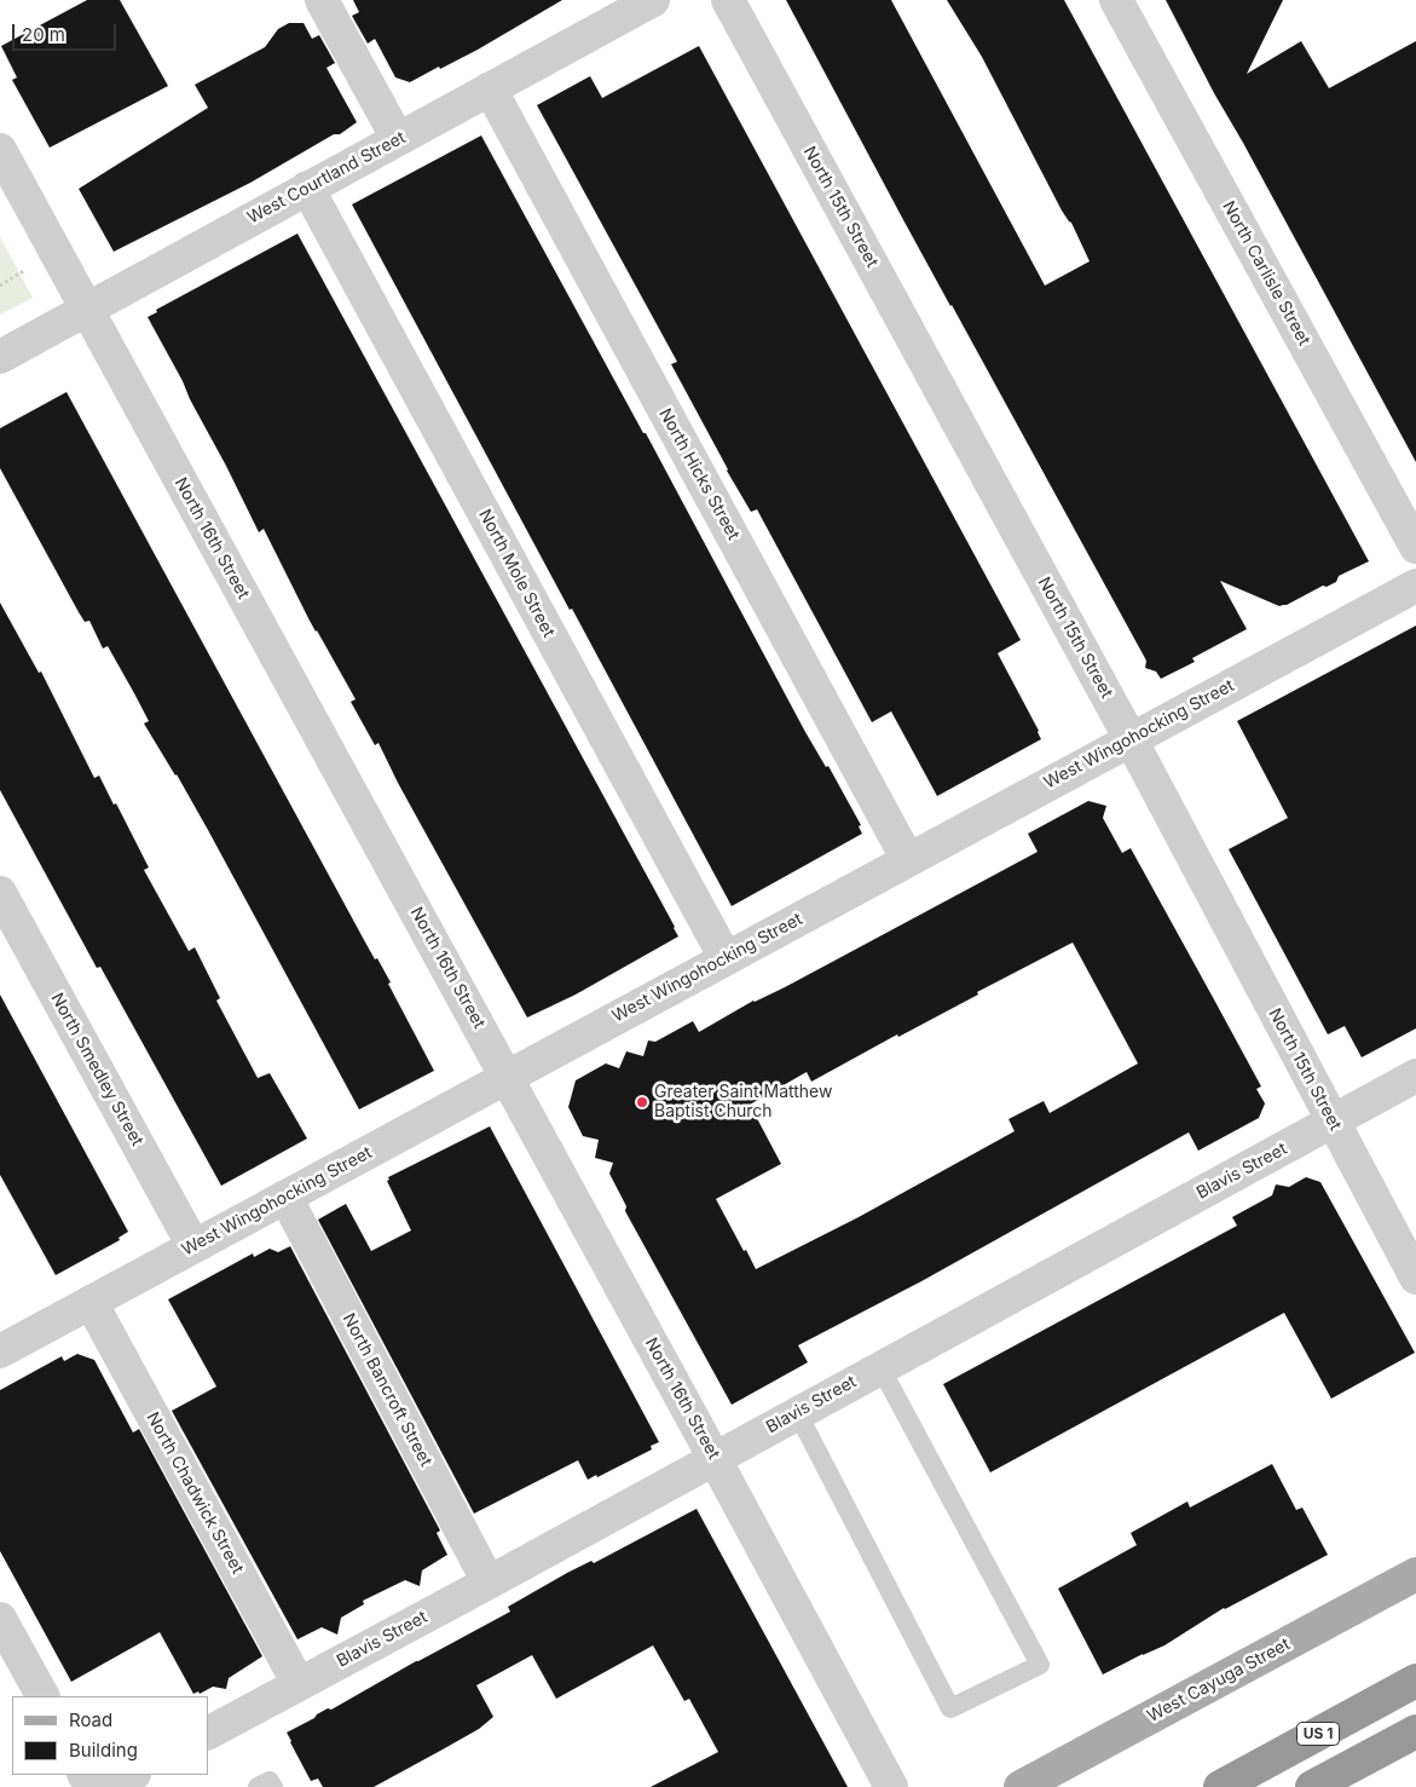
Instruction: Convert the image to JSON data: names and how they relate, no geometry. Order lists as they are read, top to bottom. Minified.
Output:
{"streets":{"highway":["US 1"],"main road":["West Cayuga Street"],"street":["West Courtland Street","North 15th Street","North Carlisle Street","North Hicks Street","North 16th Street","North Mole Street","West Wingohocking Street","North Smedley Street","Blavis Street","North Bancroft Street","North Chadwick Street"]},"crossings":[["West Courtland Street","North Hicks Street"],["West Courtland Street","North 16th Street"],["West Courtland Street","North Mole Street"],["North 15th Street","West Wingohocking Street"],["North 15th Street","Blavis Street"],["North Hicks Street","West Wingohocking Street"],["North 16th Street","West Wingohocking Street"],["North 16th Street","Blavis Street"],["North Mole Street","West Wingohocking Street"],["West Wingohocking Street","North Smedley Street"],["West Wingohocking Street","North Bancroft Street"],["West Wingohocking Street","North Chadwick Street"],["Blavis Street","North Bancroft Street"],["Blavis Street","North Chadwick Street"]],"places":["Greater Saint Matthew Baptist Church"],"legend":["Road","Building"],"scale_bar":"20 m"}
